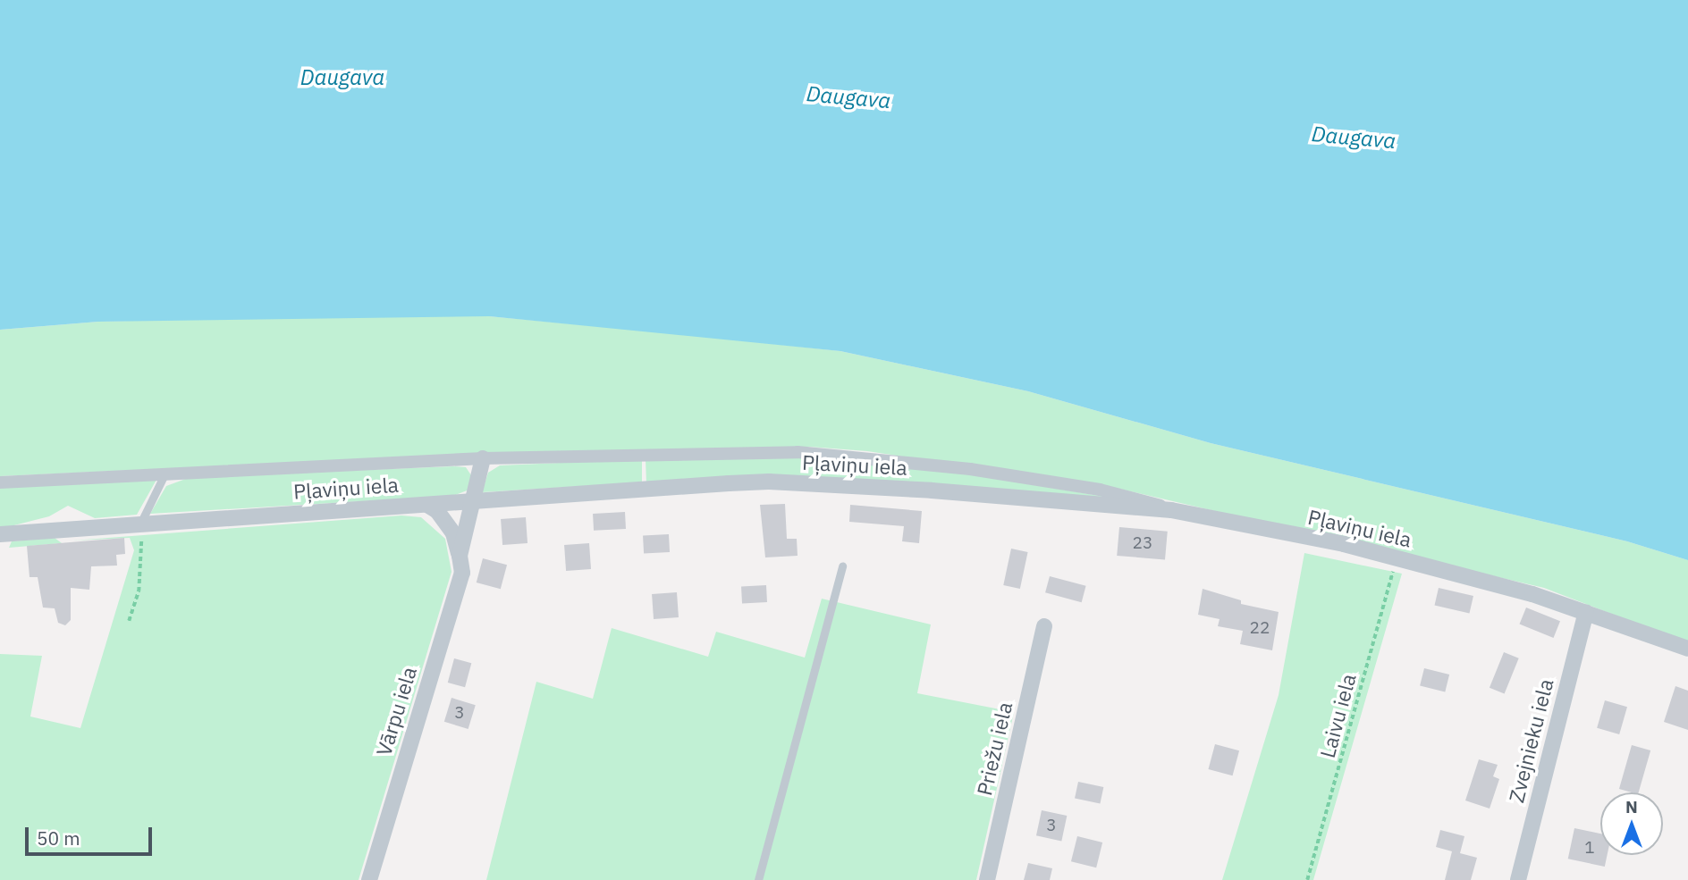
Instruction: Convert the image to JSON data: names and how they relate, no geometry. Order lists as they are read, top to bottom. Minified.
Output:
{"streets":{"street":["Pļaviņu iela","Vārpu iela","Zvejnieku iela","Priežu iela"],"path":["Laivu iela"]},"crossings":[["Pļaviņu iela","Vārpu iela"],["Pļaviņu iela","Laivu iela"],["Pļaviņu iela","Zvejnieku iela"]],"water":["Daugava"],"house_numbers":["23","22","3","3","1"],"scale_bar":"50 m","north":"top"}
